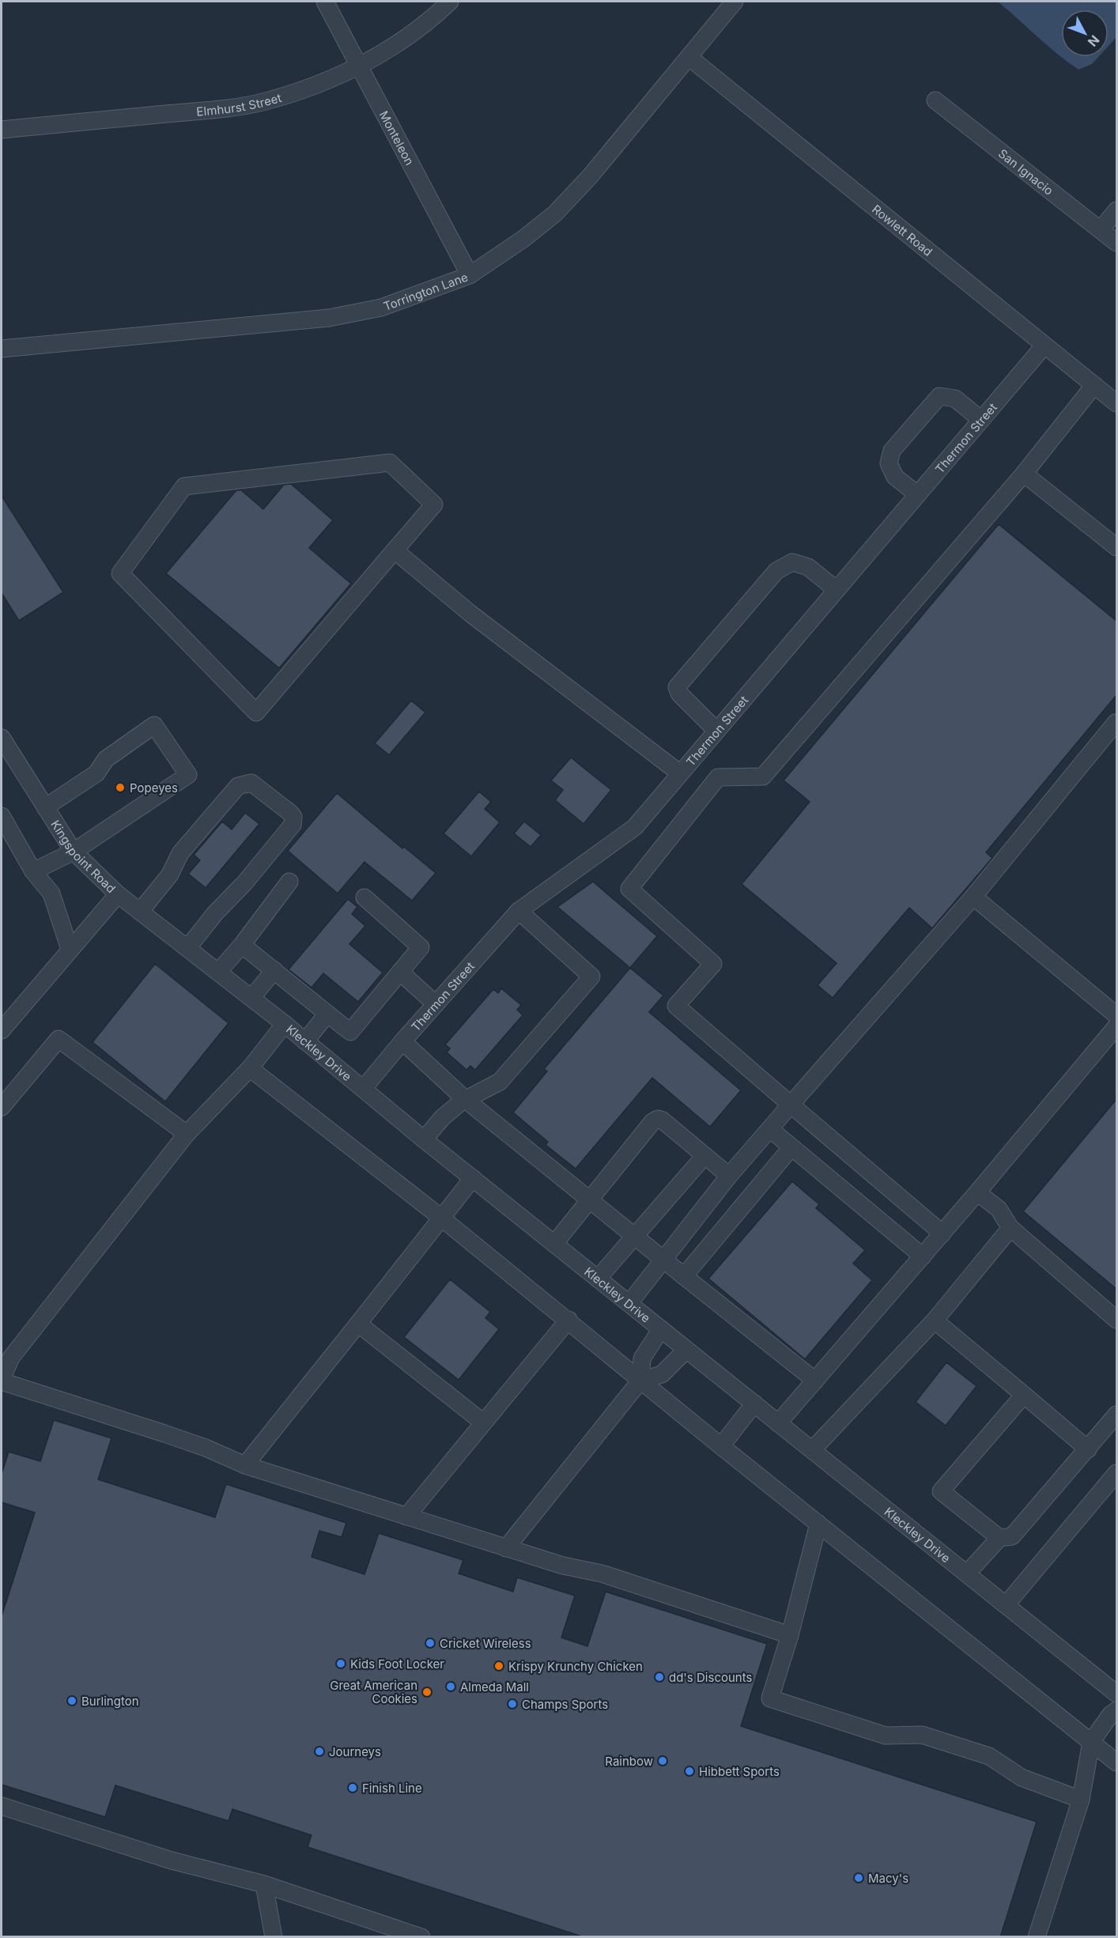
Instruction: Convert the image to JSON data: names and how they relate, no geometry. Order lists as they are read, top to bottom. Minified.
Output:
{"streets":{"street":["Elmhurst Street","Monteleon","San Ignacio","Rowlett Road","Torrington Lane","Thermon Street","Kingspoint Road","Kleckley Drive"]},"crossings":[["Elmhurst Street","Monteleon"],["Monteleon","Torrington Lane"],["Rowlett Road","Torrington Lane"],["Rowlett Road","Thermon Street"],["Thermon Street","Kleckley Drive"],["Kingspoint Road","Kleckley Drive"]],"places":["Popeyes","Cricket Wireless","Kids Foot Locker","Krispy Krunchy Chicken","dd's Discounts","Almeda Mall","Great American Cookies","Burlington","Champs Sports","Journeys","Rainbow","Hibbett Sports","Finish Line","Macy's"],"north":"bottom right"}
